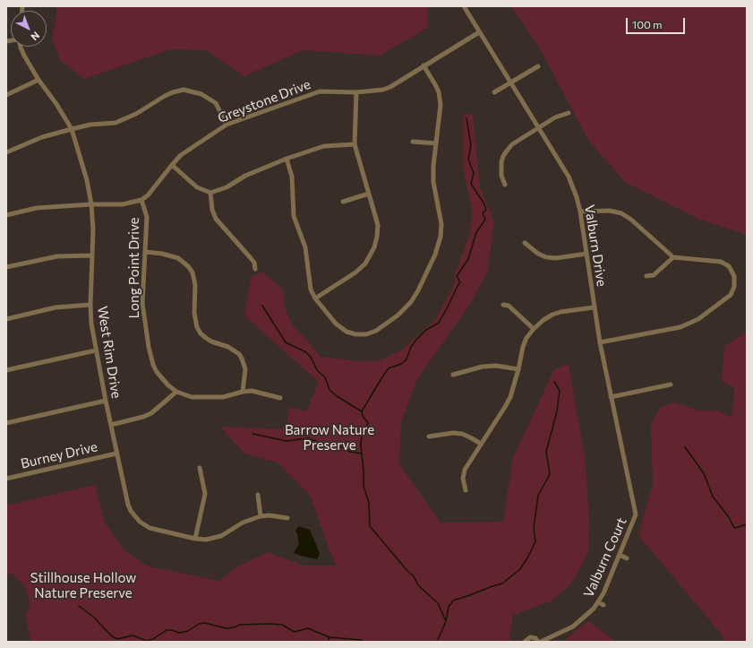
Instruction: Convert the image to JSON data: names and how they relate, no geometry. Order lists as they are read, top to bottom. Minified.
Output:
{"streets":{"street":["Greystone Drive","Valburn Drive","Long Point Drive","West Rim Drive","Burney Drive","Valburn Court"]},"crossings":[["Greystone Drive","Valburn Drive"],["Greystone Drive","Long Point Drive"],["Greystone Drive","West Rim Drive"],["Valburn Drive","Valburn Court"],["West Rim Drive","Burney Drive"]],"parks":["Barrow Nature Preserve","Stillhouse Hollow Nature Preserve"],"scale_bar":"100 m","north":"bottom right"}
